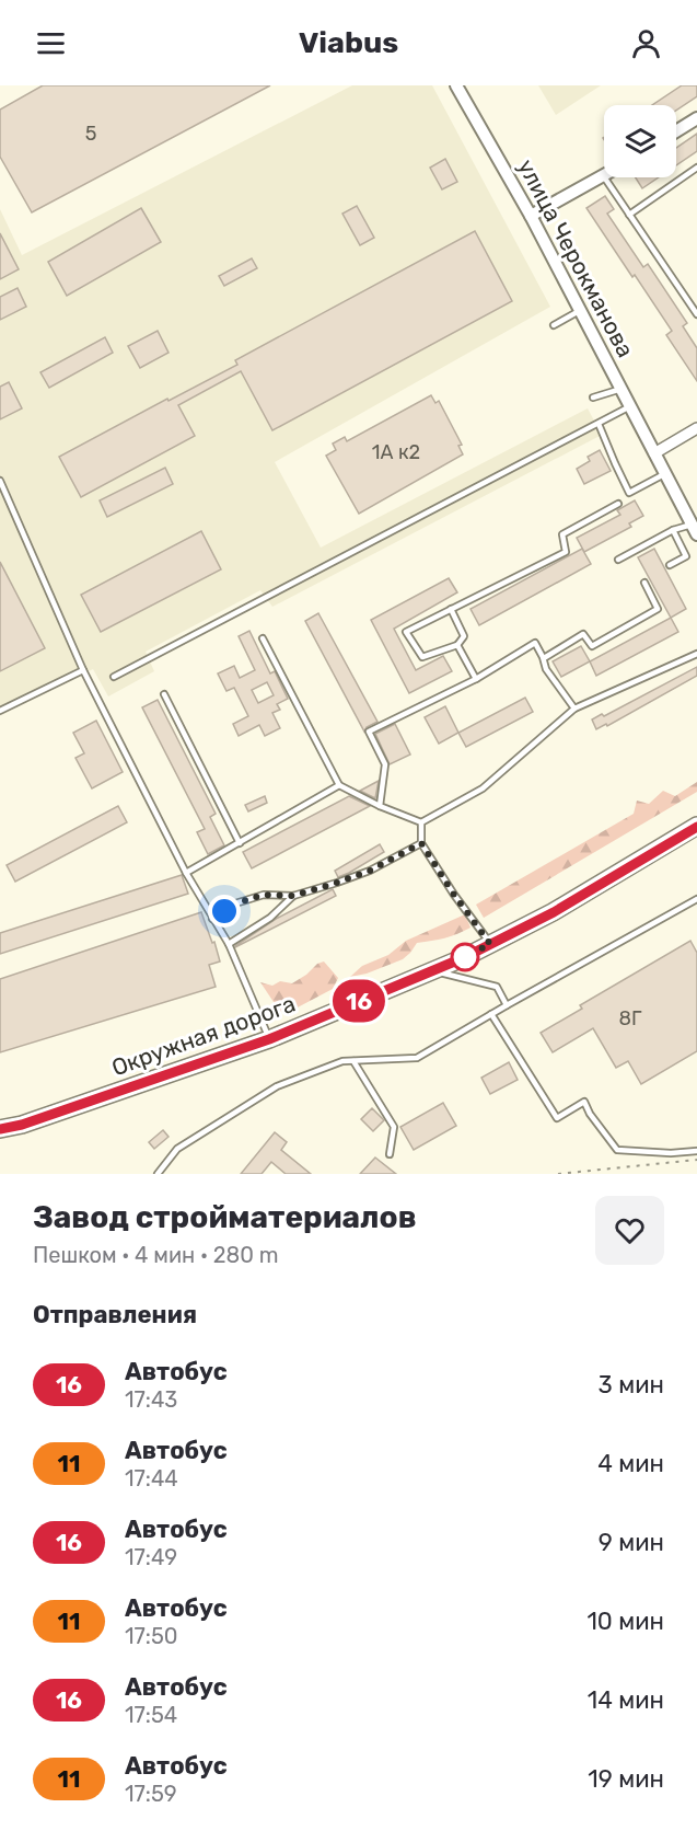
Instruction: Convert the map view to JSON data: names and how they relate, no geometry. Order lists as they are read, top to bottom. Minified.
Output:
{"streets":{"highway":["Окружная дорога"],"street":["улица Черокманова"]},"lines":["bus line 16"],"house_numbers":["5","1А к2","8Г"],"page":{"header":"Viabus","on_map":"16","heading":[["Завод стройматериалов","Пешком · 4 мин · 280 m"],"Отправления"],"list":[{"mark":"16","name":"Автобус","note":"17:43","value":"3 мин"},{"mark":"11","name":"Автобус","note":"17:44","value":"4 мин"},{"mark":"16","name":"Автобус","note":"17:49","value":"9 мин"},{"mark":"11","name":"Автобус","note":"17:50","value":"10 мин"},{"mark":"16","name":"Автобус","note":"17:54","value":"14 мин"},{"mark":"11","name":"Автобус","note":"17:59","value":"19 мин"}]}}
